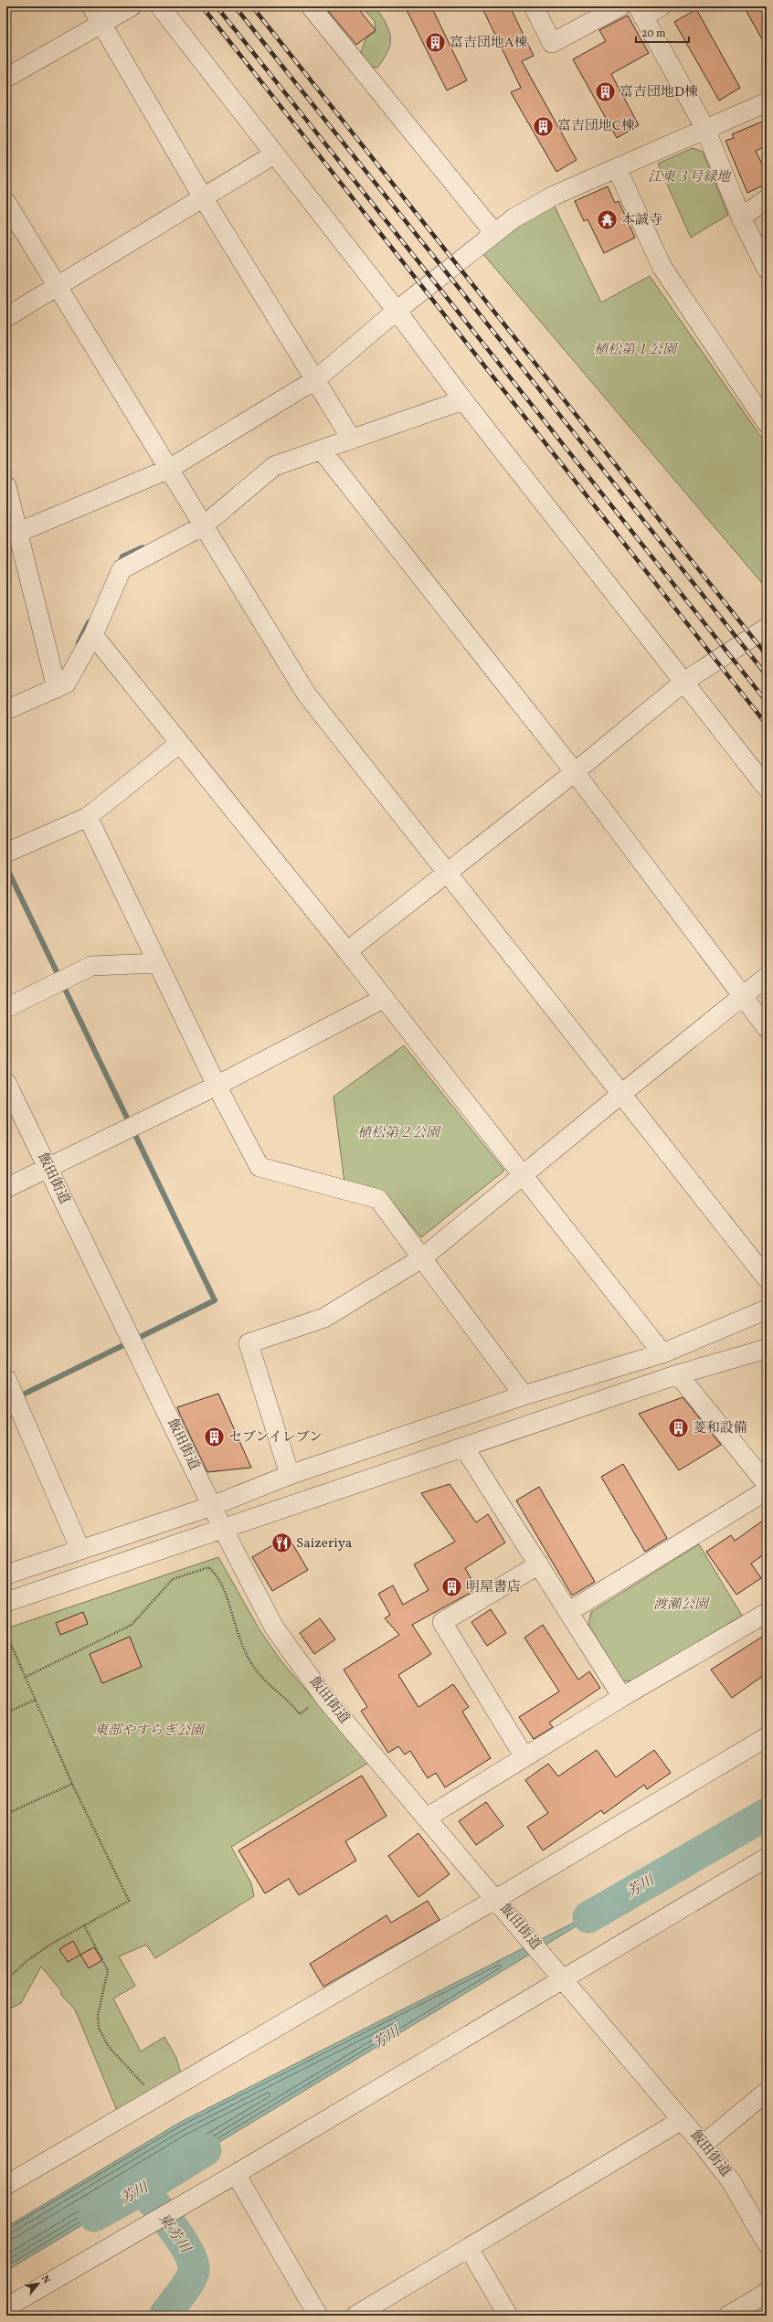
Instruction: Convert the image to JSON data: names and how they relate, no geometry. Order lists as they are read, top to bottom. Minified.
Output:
{"streets":{"street":["飯田街道"]},"water":["芳川","東芳川"],"parks":["江東３号緑地","植松第１公園","植松第２公園","渡瀬公園","東部やすらぎ公園"],"places":{"building":["富吉団地A棟","富吉団地D棟","富吉団地C棟","菱和設備","セブンイレブン","明屋書店"],"temple":["本誠寺"],"restaurant":["Saizeriya"]},"scale_bar":"20 m","north":"top right"}
